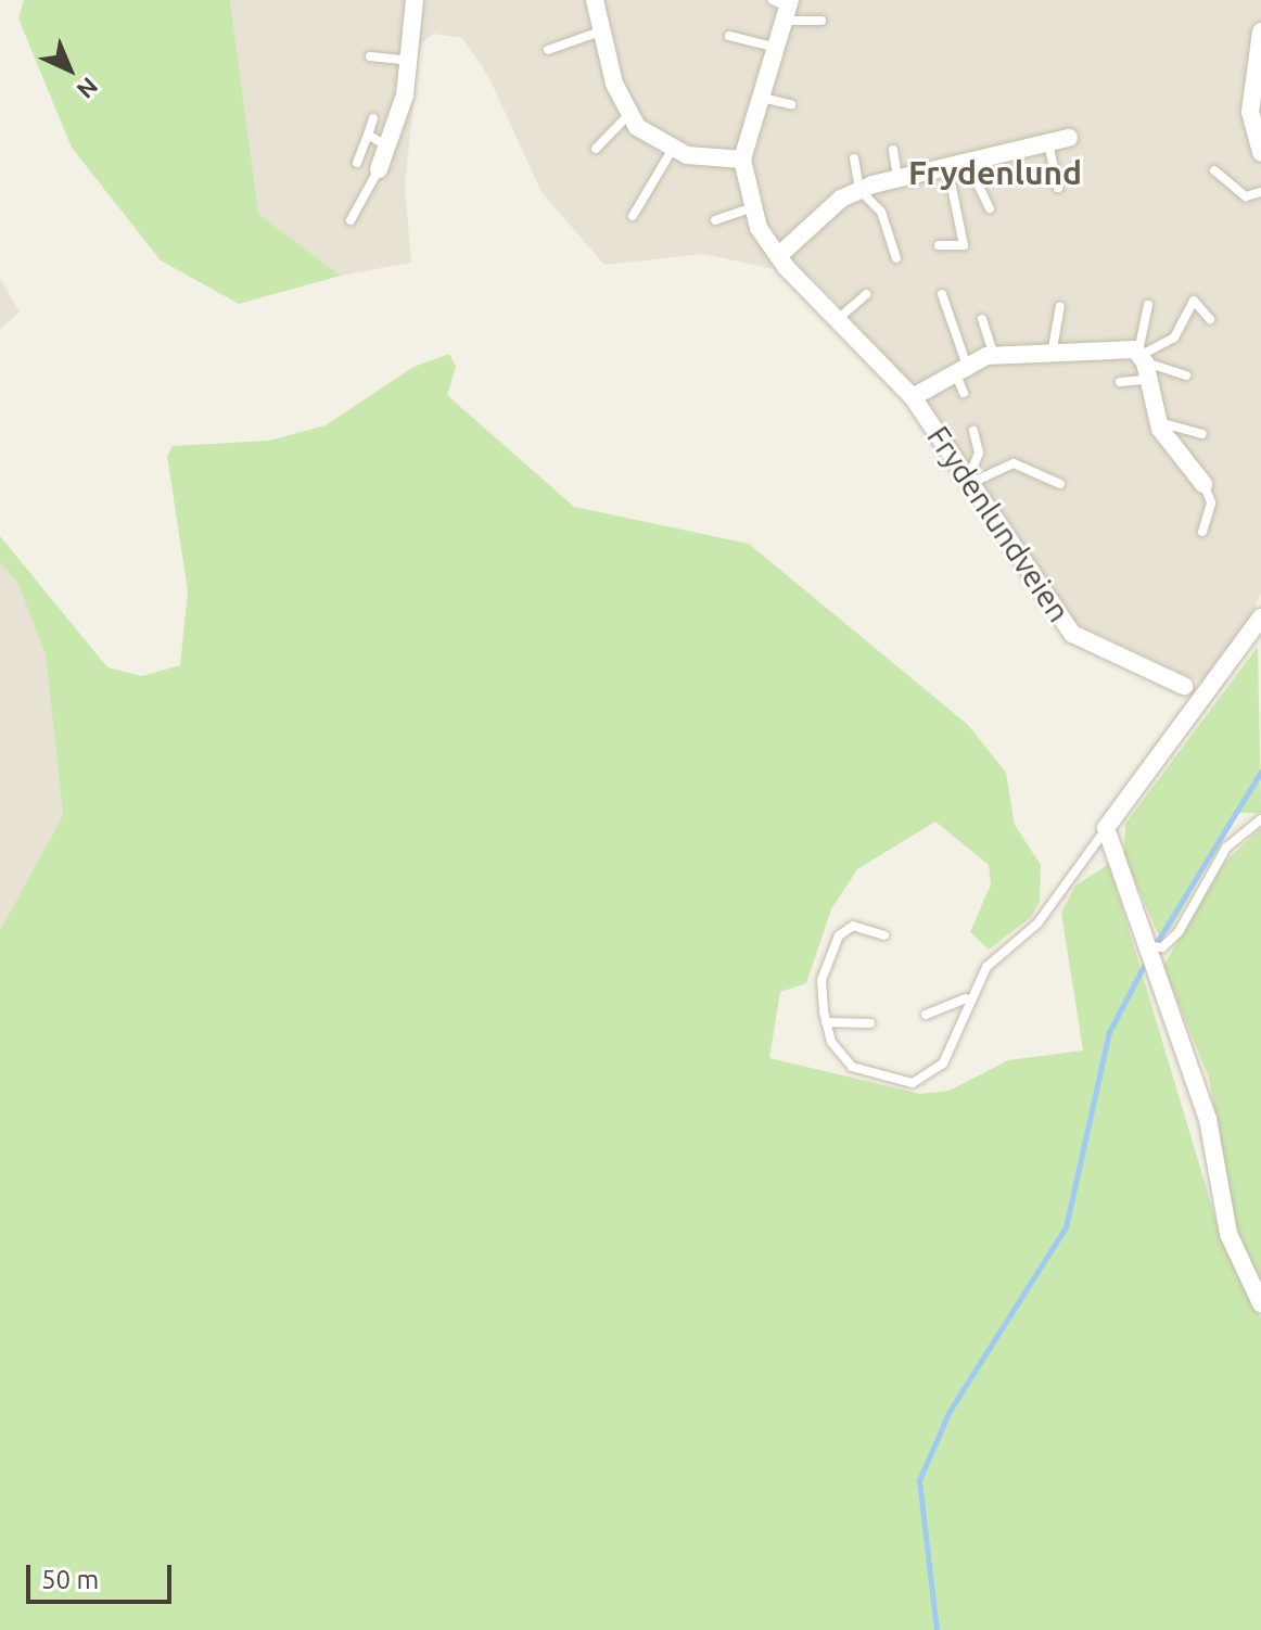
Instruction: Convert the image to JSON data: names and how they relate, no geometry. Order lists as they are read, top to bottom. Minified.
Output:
{"streets":{"street":["Frydenlundveien"]},"districts":["Frydenlund"],"scale_bar":"50 m","north":"bottom right"}
